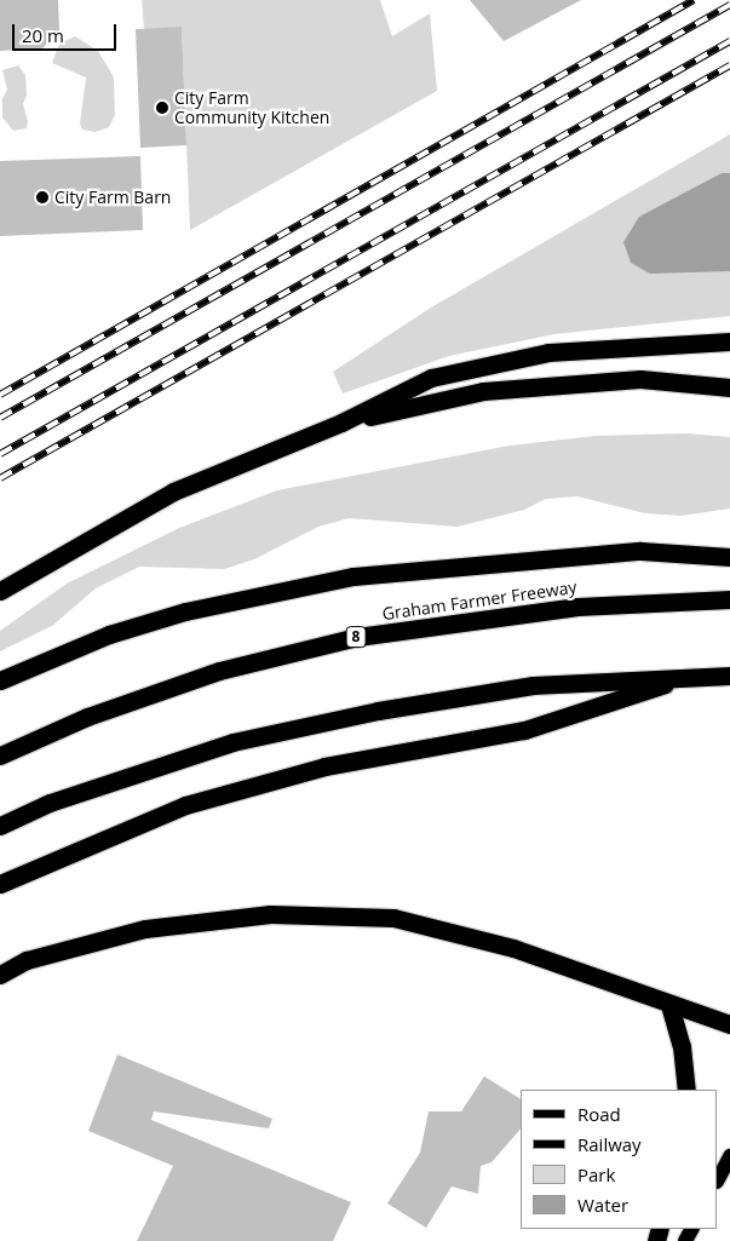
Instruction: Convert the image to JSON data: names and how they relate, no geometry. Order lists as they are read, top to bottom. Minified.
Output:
{"streets":{"highway":["Graham Farmer Freeway","8"]},"places":["City Farm Community Kitchen","City Farm Barn"],"legend":["Road","Railway","Park","Water"],"scale_bar":"20 m"}
